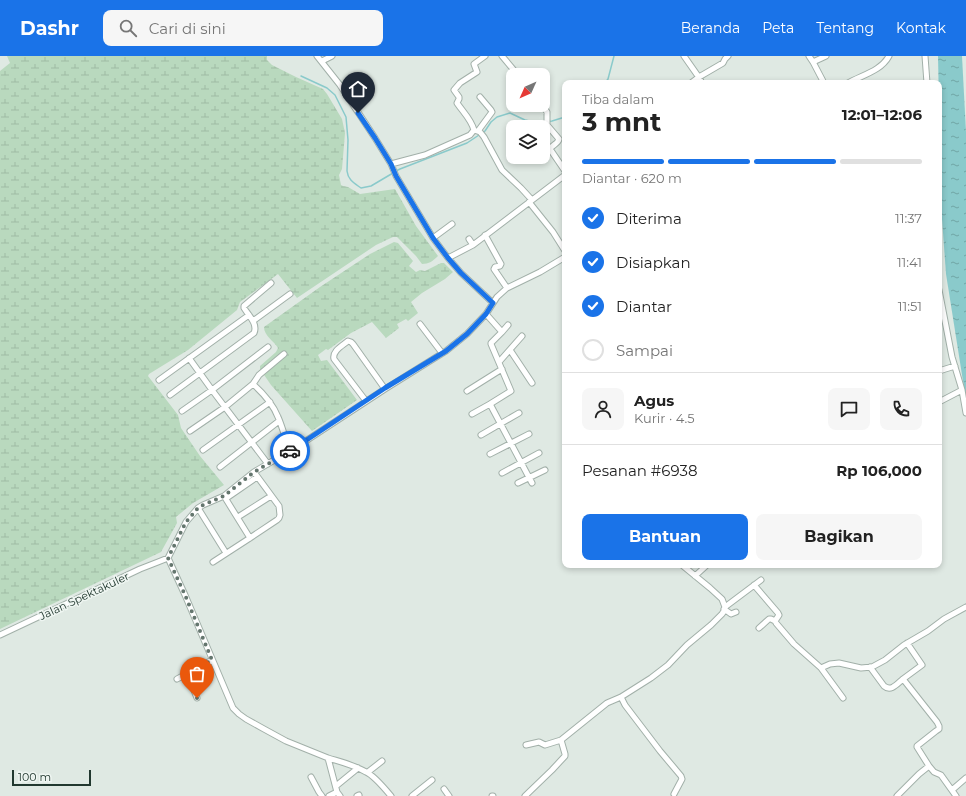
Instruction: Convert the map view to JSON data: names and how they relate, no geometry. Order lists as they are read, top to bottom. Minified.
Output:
{"streets":{"street":["Jalan Spektakuler"]},"scale_bar":"100 m","north":"bottom left","page":{"header":"Dashr","search":"Cari di sini","nav":["Beranda","Peta","Tentang","Kontak"],"heading":["3 mnt","Tiba dalam","12:01–12:06"],"panel":["Agus","Kurir · 4.5","Pesanan #6938","Rp 106,000"],"bar":"Diantar · 620 m","list":[["Diterima","11:37"],["Disiapkan","11:41"],["Diantar","11:51"],"Sampai"],"buttons":["Bantuan","Bagikan"],"scale":"100 m"}}
